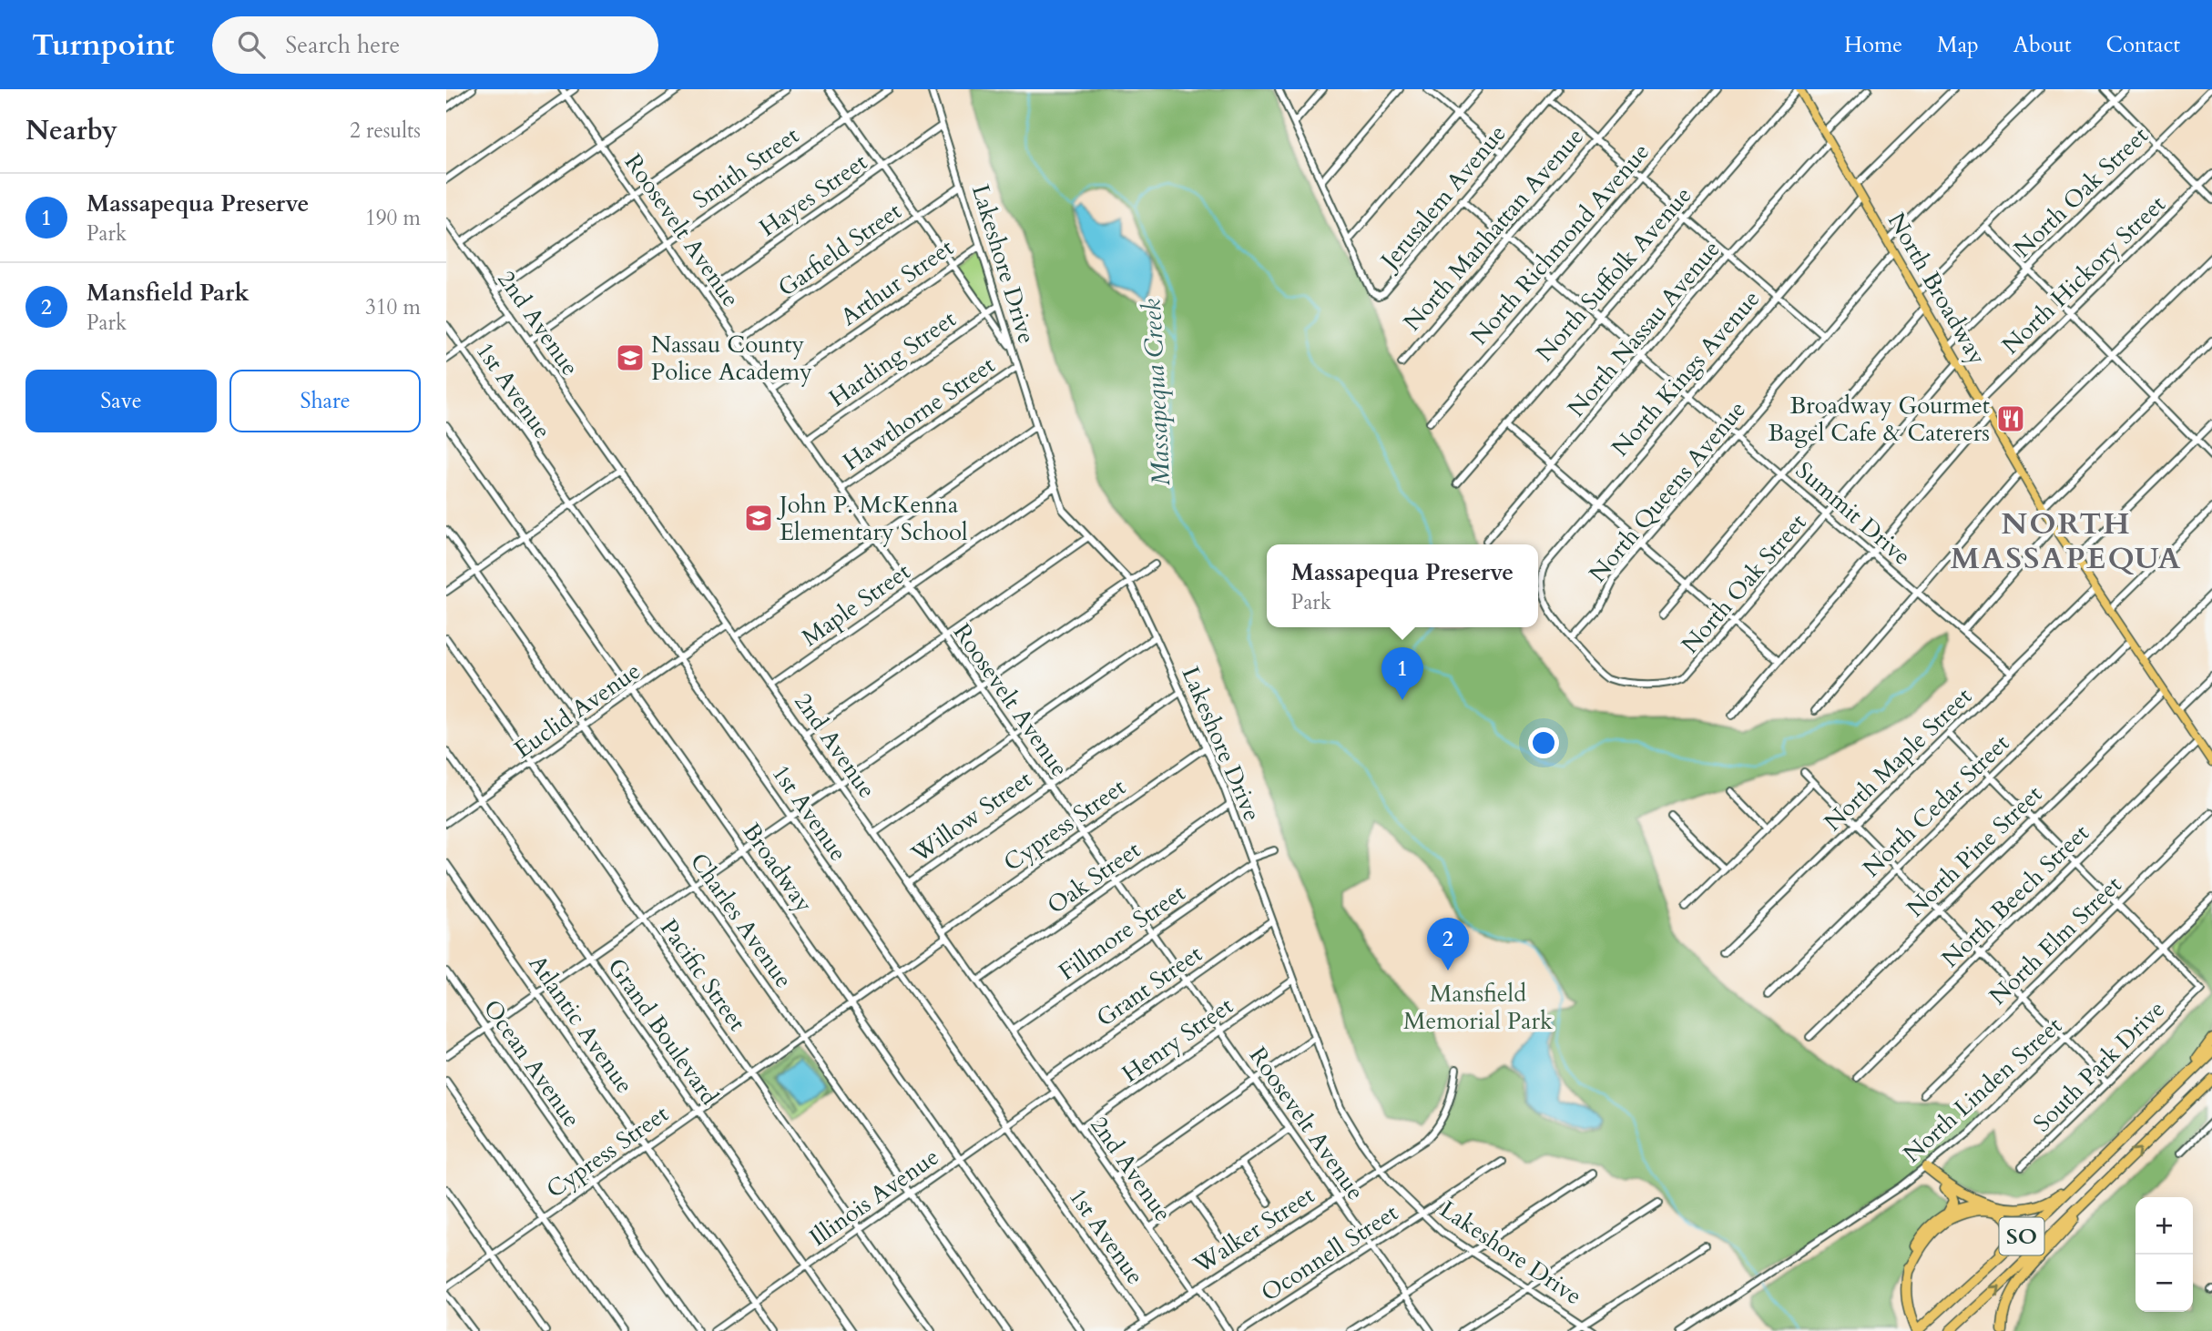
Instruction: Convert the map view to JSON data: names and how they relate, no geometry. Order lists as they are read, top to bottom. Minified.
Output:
{"streets":{"highway":["SO"],"main road":["North Broadway"],"street":["Smith Street","North Oak Street","Hayes Street","Jerusalem Avenue","North Manhattan Avenue","Roosevelt Avenue","North Richmond Avenue","Garfield Street","Lakeshore Drive","North Suffolk Avenue","North Hickory Street","Arthur Street","2nd Avenue","North Nassau Avenue","Harding Street","North Kings Avenue","1st Avenue","Hawthorne Street","North Queens Avenue","Summit Drive","Maple Street","Euclid Avenue","North Maple Street","North Cedar Street","Willow Street","Cypress Street","North Pine Street","Broadway","Oak Street","North Beech Street","Charles Avenue","Fillmore Street","North Elm Street","Pacific Street","Grant Street","Atlantic Avenue","Grand Boulevard","Henry Street","Ocean Avenue","South Park Drive","North Linden Street","Illinois Avenue","Walker Street","Oconnell Street"]},"crossings":[["Smith Street","Roosevelt Avenue"],["Smith Street","2nd Avenue"],["North Oak Street","North Broadway"],["North Oak Street","North Kings Avenue"],["North Oak Street","North Queens Avenue"],["North Oak Street","Summit Drive"],["Hayes Street","Roosevelt Avenue"],["Hayes Street","Lakeshore Drive"],["Jerusalem Avenue","Summit Drive"],["North Manhattan Avenue","Summit Drive"],["Roosevelt Avenue","Garfield Street"],["Roosevelt Avenue","Arthur Street"],["Roosevelt Avenue","Harding Street"],["Roosevelt Avenue","Hawthorne Street"],["Roosevelt Avenue","Maple Street"],["Roosevelt Avenue","Willow Street"],["Roosevelt Avenue","Cypress Street"],["Roosevelt Avenue","Oak Street"],["Roosevelt Avenue","Fillmore Street"],["Roosevelt Avenue","Grant Street"],["Roosevelt Avenue","Henry Street"],["Roosevelt Avenue","Walker Street"],["Roosevelt Avenue","Oconnell Street"],["North Richmond Avenue","Summit Drive"],["Garfield Street","Lakeshore Drive"],["Lakeshore Drive","Arthur Street"],["Lakeshore Drive","Harding Street"],["Lakeshore Drive","Hawthorne Street"],["Lakeshore Drive","Maple Street"],["Lakeshore Drive","Willow Street"],["Lakeshore Drive","Cypress Street"],["Lakeshore Drive","Oak Street"],["Lakeshore Drive","Fillmore Street"],["Lakeshore Drive","Grant Street"],["Lakeshore Drive","Henry Street"],["Lakeshore Drive","Walker Street"],["Lakeshore Drive","Oconnell Street"],["North Suffolk Avenue","North Broadway"],["North Suffolk Avenue","Summit Drive"],["North Hickory Street","North Broadway"],["North Broadway","North Nassau Avenue"],["North Broadway","North Kings Avenue"],["North Broadway","North Queens Avenue"],["North Broadway","North Maple Street"],["North Broadway","North Cedar Street"],["North Broadway","North Pine Street"],["North Broadway","North Beech Street"],["2nd Avenue","Maple Street"],["2nd Avenue","Euclid Avenue"],["2nd Avenue","Willow Street"],["2nd Avenue","Cypress Street"],["2nd Avenue","Oak Street"],["2nd Avenue","Fillmore Street"],["2nd Avenue","Grant Street"],["2nd Avenue","Henry Street"],["2nd Avenue","Illinois Avenue"],["2nd Avenue","Walker Street"],["North Nassau Avenue","Summit Drive"],["North Kings Avenue","North Queens Avenue"],["North Kings Avenue","Summit Drive"],["1st Avenue","Euclid Avenue"],["1st Avenue","Cypress Street"],["1st Avenue","Illinois Avenue"],["1st Avenue","Walker Street"],["North Queens Avenue","Summit Drive"],["Summit Drive","North Maple Street"],["Euclid Avenue","Broadway"],["Euclid Avenue","Charles Avenue"],["Euclid Avenue","Pacific Street"],["Euclid Avenue","Grand Boulevard"],["Cypress Street","Broadway"],["Cypress Street","Charles Avenue"],["Cypress Street","Pacific Street"],["Cypress Street","Atlantic Avenue"],["Cypress Street","Grand Boulevard"],["Cypress Street","Ocean Avenue"],["Broadway","Illinois Avenue"],["Charles Avenue","Illinois Avenue"],["Pacific Street","Illinois Avenue"],["Atlantic Avenue","Illinois Avenue"],["Grand Boulevard","Illinois Avenue"],["South Park Drive","North Linden Street"]],"districts":["NORTH MASSAPEQUA"],"water":["Massapequa Creek"],"parks":["Mansfield Memorial Park"],"places":{"school or university":["Nassau County Police Academy","John P. McKenna Elementary School"],"restaurant":["Broadway Gourmet Bagel Cafe & Caterers"]},"page":{"header":"Turnpoint","search":"Search here","nav":["Home","Map","About","Contact"],"heading":["Nearby","2 results"],"list":[{"mark":"1","name":"Massapequa Preserve","note":"Park","value":"190 m"},{"mark":"2","name":"Mansfield Park","note":"Park","value":"310 m"}],"buttons":["Save","Share"],"popup":["Massapequa Preserve","Park"],"pins":["1","2"],"map_buttons":["+","−"]}}
